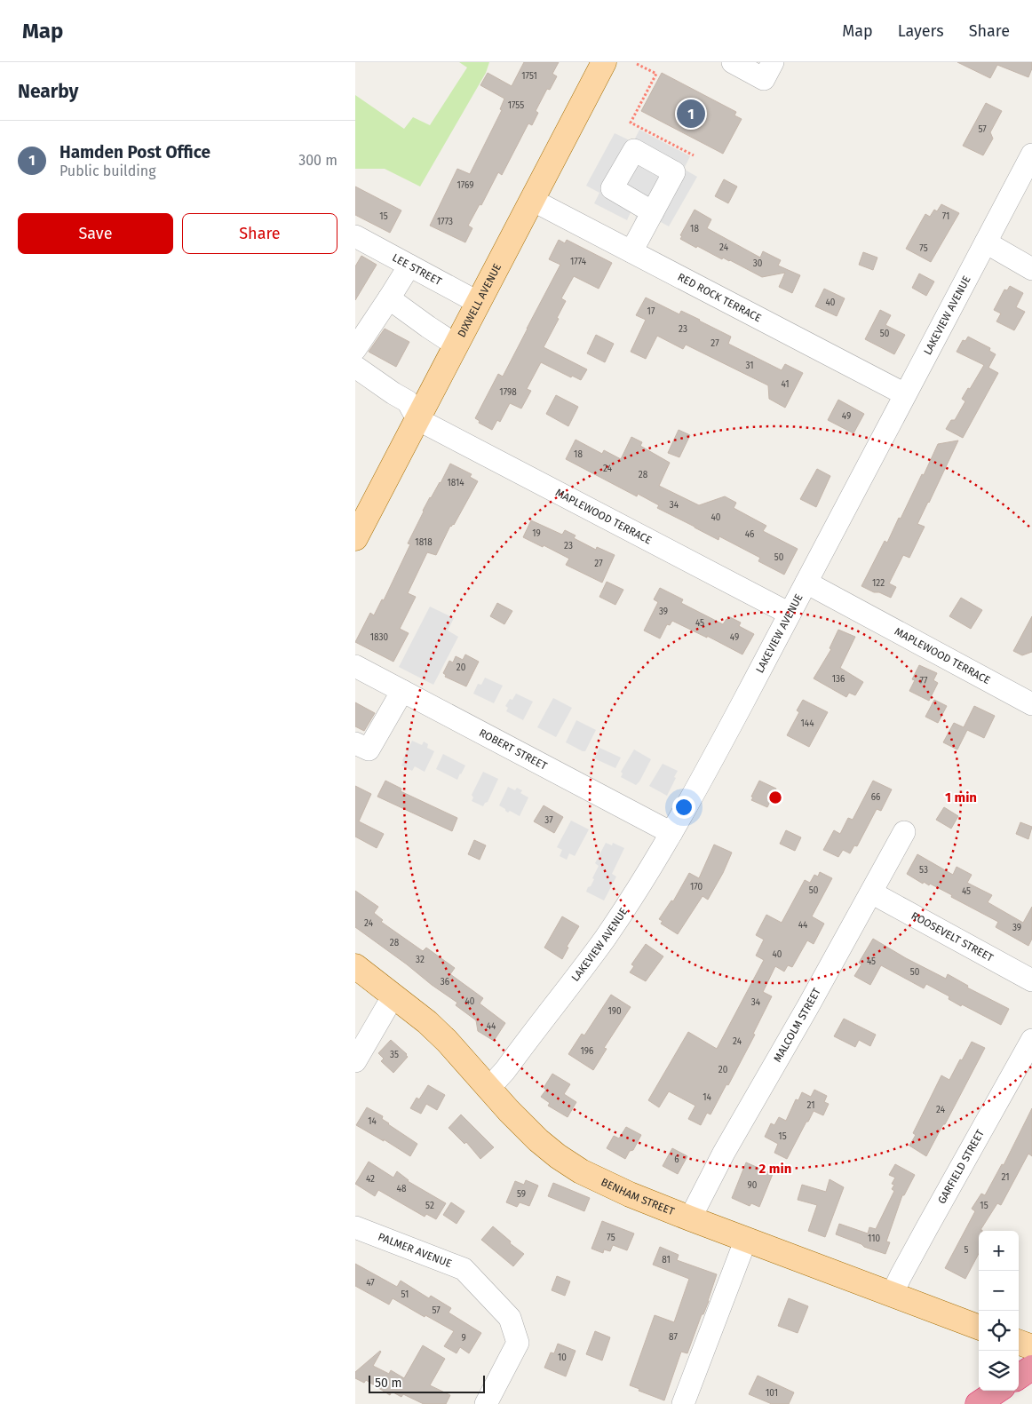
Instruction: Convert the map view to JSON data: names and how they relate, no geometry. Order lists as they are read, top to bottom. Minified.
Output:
{"streets":{"main road":["DIXWELL AVENUE","BENHAM STREET"],"street":["LEE STREET","RED ROCK TERRACE","LAKEVIEW AVENUE","MAPLEWOOD TERRACE","ROBERT STREET","ROOSEVELT STREET","MALCOLM STREET","GARFIELD STREET","PALMER AVENUE"]},"crossings":[["LEE STREET","DIXWELL AVENUE"],["RED ROCK TERRACE","DIXWELL AVENUE"],["RED ROCK TERRACE","LAKEVIEW AVENUE"],["DIXWELL AVENUE","MAPLEWOOD TERRACE"],["LAKEVIEW AVENUE","MAPLEWOOD TERRACE"],["LAKEVIEW AVENUE","ROBERT STREET"],["LAKEVIEW AVENUE","BENHAM STREET"],["ROOSEVELT STREET","MALCOLM STREET"],["MALCOLM STREET","BENHAM STREET"],["GARFIELD STREET","BENHAM STREET"]],"house_numbers":["1751","1755","57","1769","15","71","1773","18","24","75","1774","30","40","17","23","50","27","31","41","1798","49","18","24","28","1814","34","40","19","46","1818","23","50","27","122","39","45","1830","49","20","136","77","144","66","37","53","170","50","45","24","44","39","28","40","32","45","50","36","40","34","190","44","24","196","35","20","14","21","24","14","15","6","21","42","90","48","59","52","15","75","110","5","81","47","51","57","87","9","10","101"],"scale_bar":"50 m","page":{"header":"Map","nav":["Map","Layers","Share"],"heading":"Nearby","pins":"1","list":[{"mark":"1","name":"Hamden Post Office","note":"Public building","value":"300 m"}],"buttons":["Save","Share"],"map_buttons":["+","−"],"scale":"50 m"},"rings":["1 min","2 min"]}
